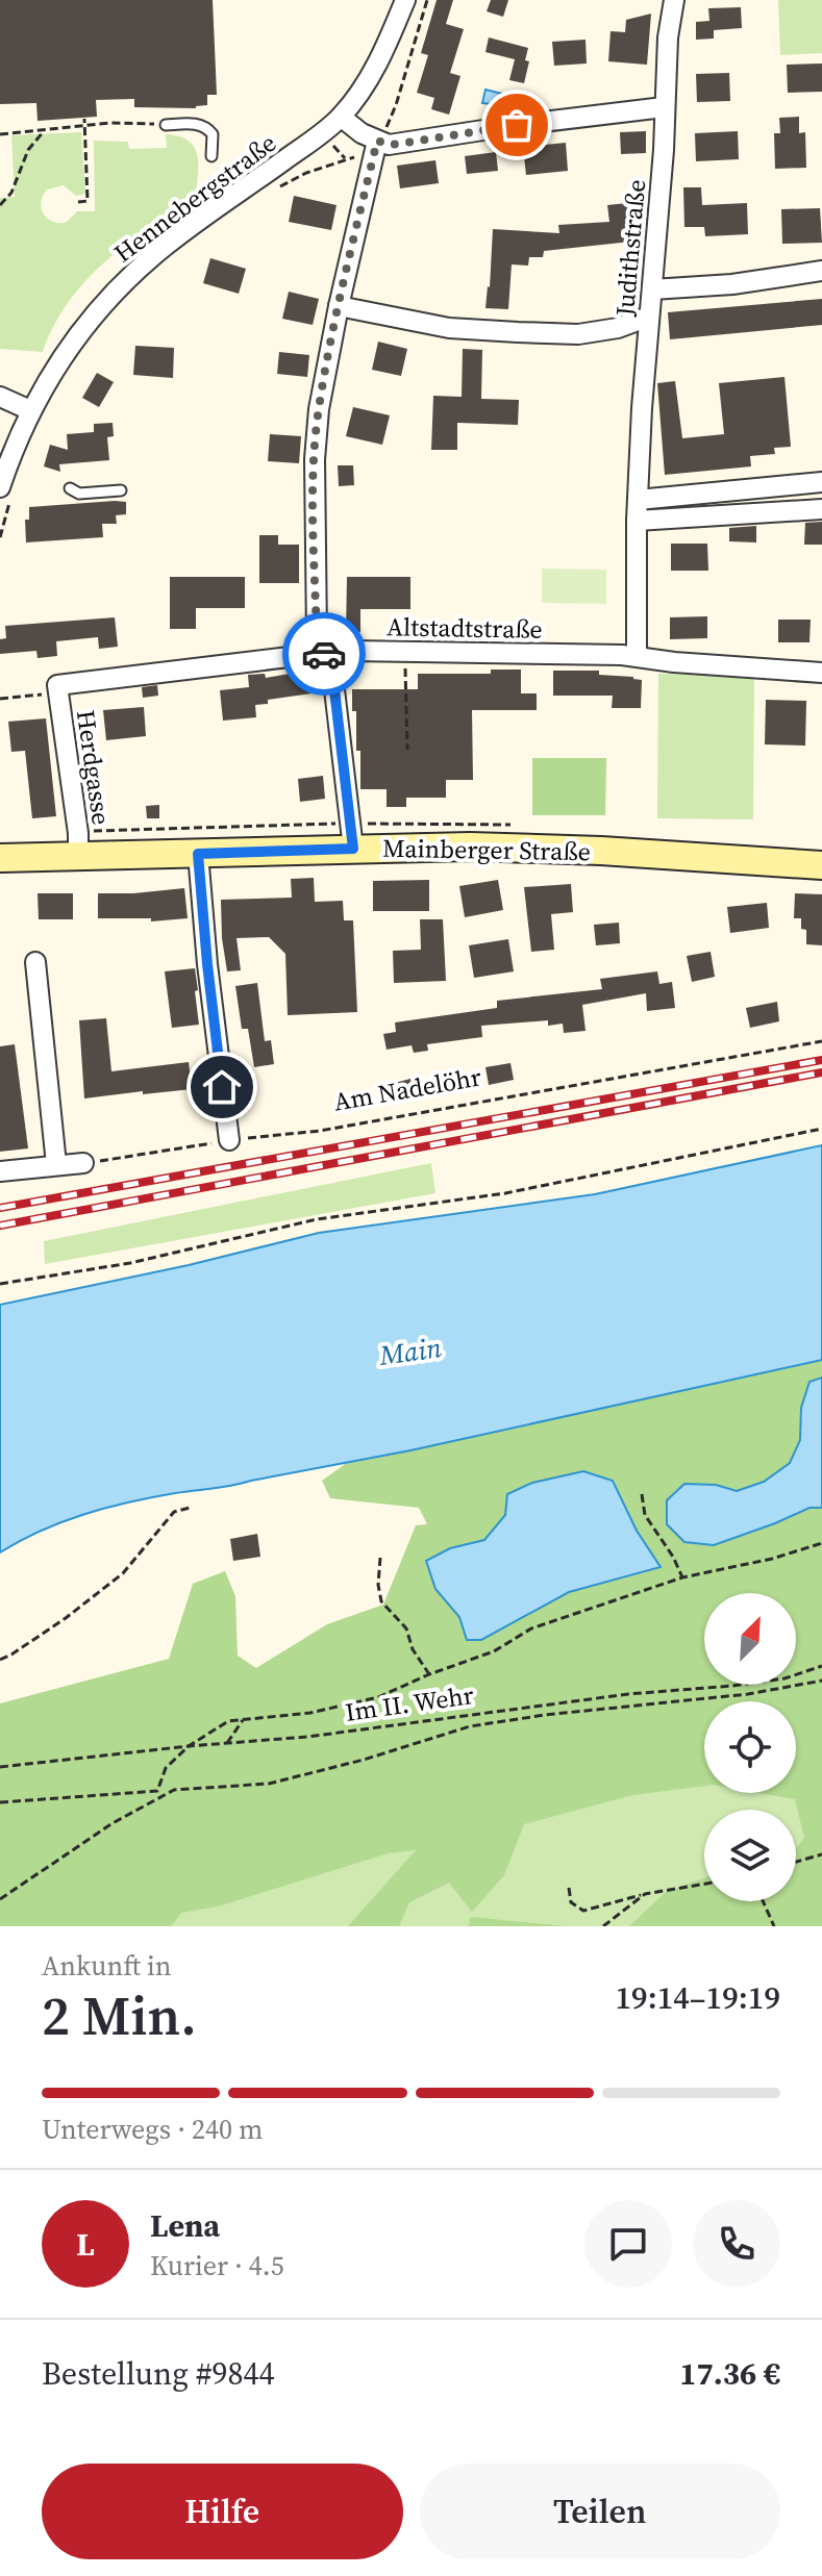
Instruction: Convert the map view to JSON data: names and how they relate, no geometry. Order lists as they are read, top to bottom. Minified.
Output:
{"streets":{"main road":["Mainberger Straße"],"street":["Hennebergstraße","Judithstraße","Altstadtstraße","Herdgasse"],"path":["Am Nadelöhr","Im II. Wehr"]},"crossings":[["Judithstraße","Altstadtstraße"],["Altstadtstraße","Herdgasse"],["Herdgasse","Mainberger Straße"]],"water":["Main"],"north":"top right","page":{"heading":["2 Min.","Ankunft in","19:14–19:19"],"panel":["Lena","Kurier · 4.5","Bestellung #9844","17.36 €"],"bar":"Unterwegs · 240 m","round":"L","buttons":["Hilfe","Teilen"]}}
